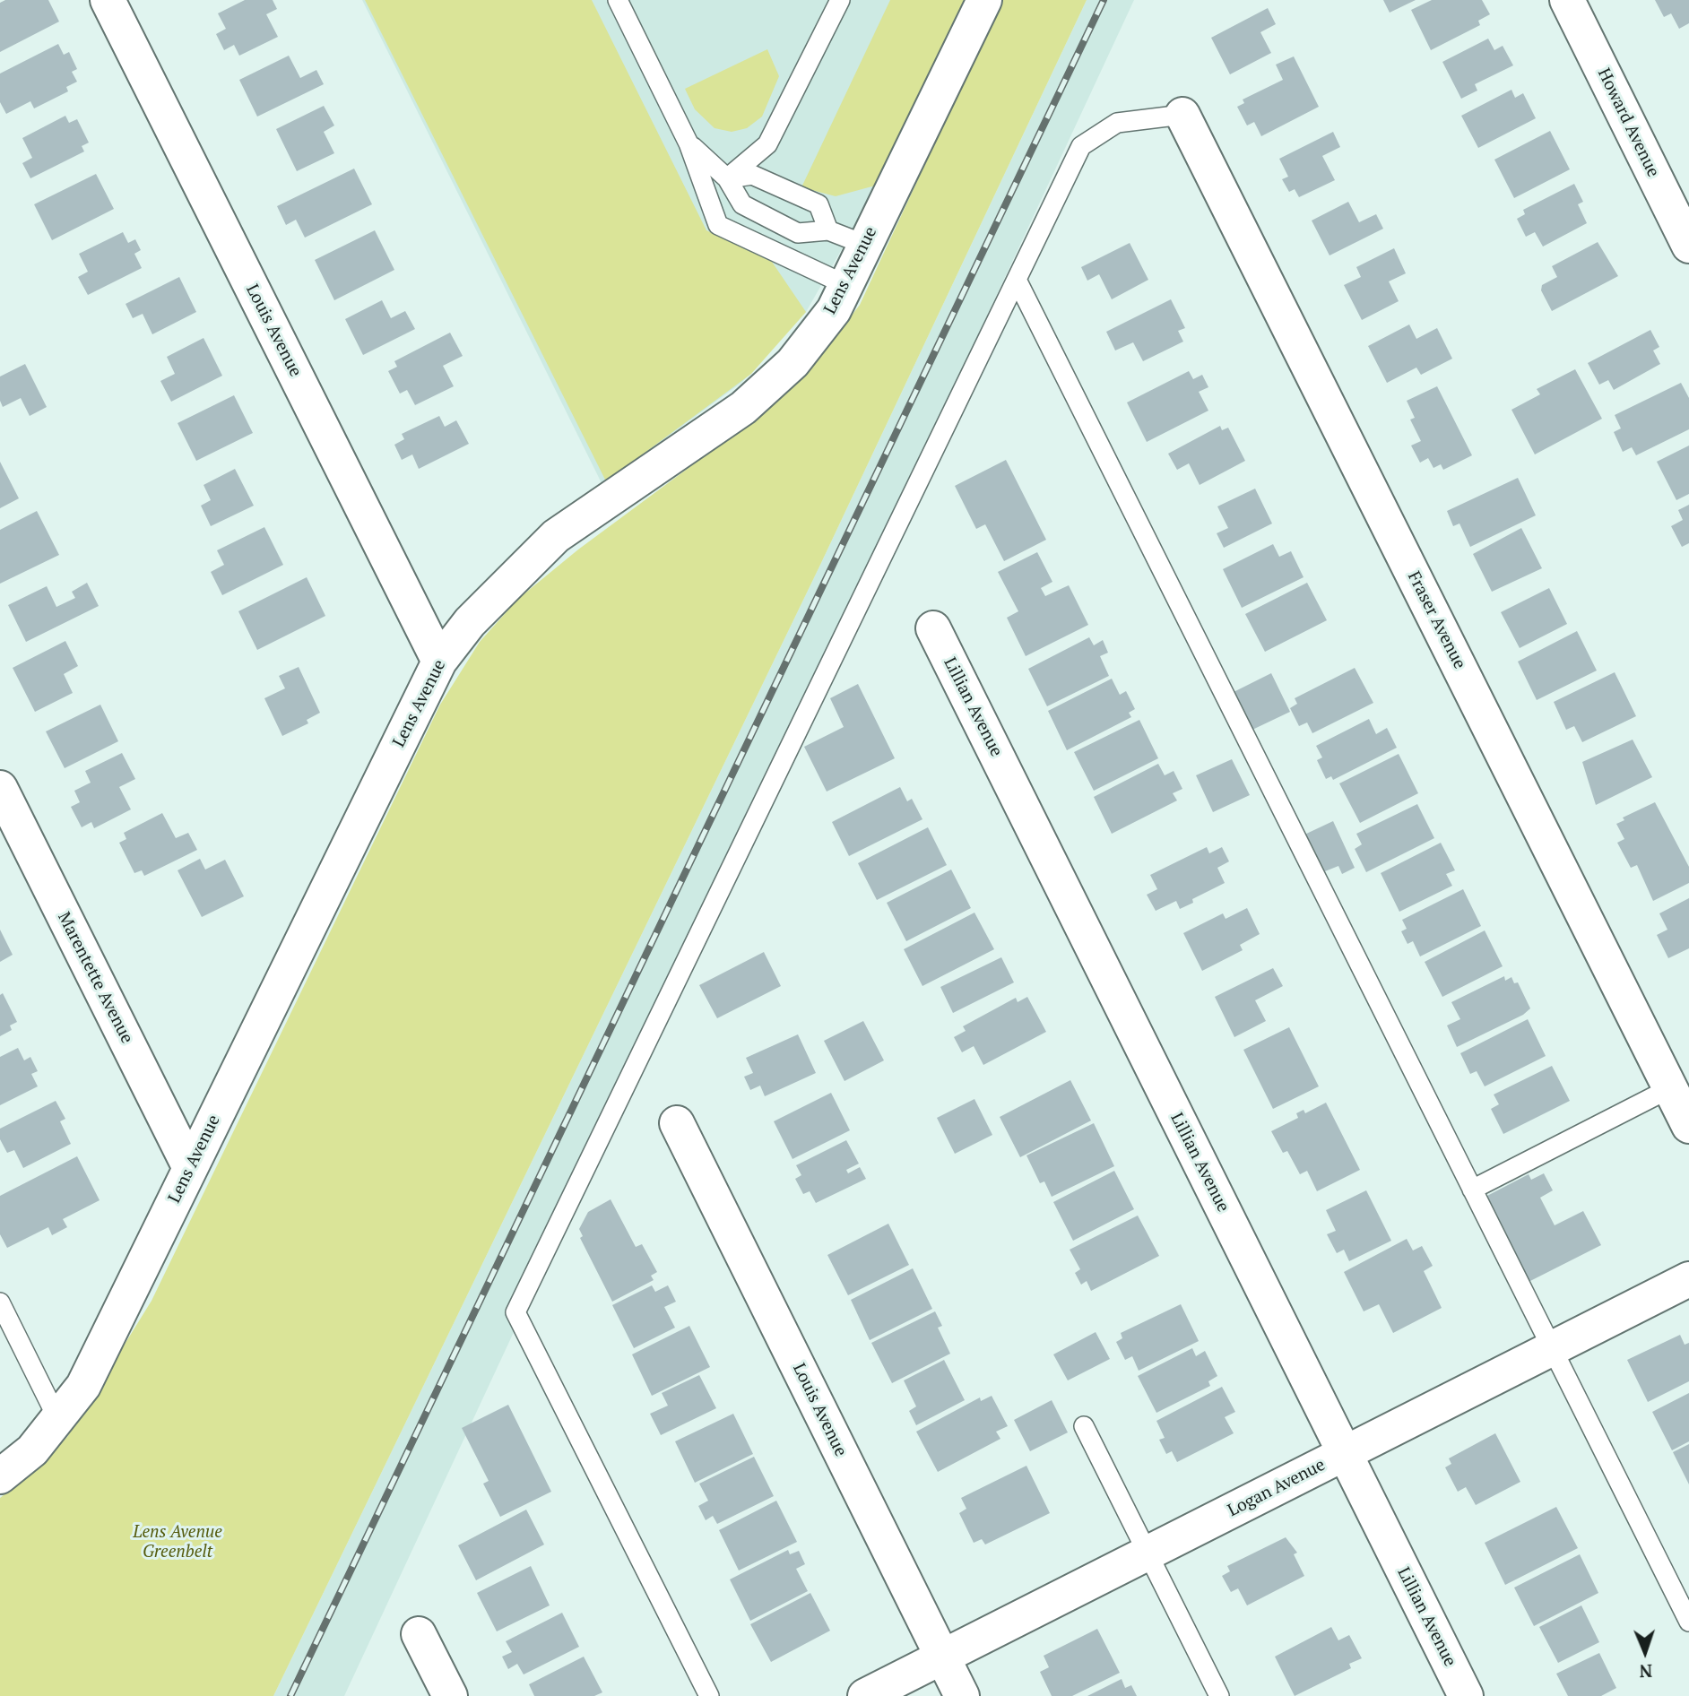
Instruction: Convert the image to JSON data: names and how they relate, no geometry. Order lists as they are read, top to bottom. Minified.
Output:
{"streets":{"street":["Howard Avenue","Lens Avenue","Louis Avenue","Fraser Avenue","Lillian Avenue","Marentette Avenue","Logan Avenue"]},"crossings":[["Lens Avenue","Louis Avenue"],["Lens Avenue","Marentette Avenue"],["Louis Avenue","Logan Avenue"],["Lillian Avenue","Logan Avenue"]],"parks":["Lens Avenue Greenbelt"],"north":"bottom"}
